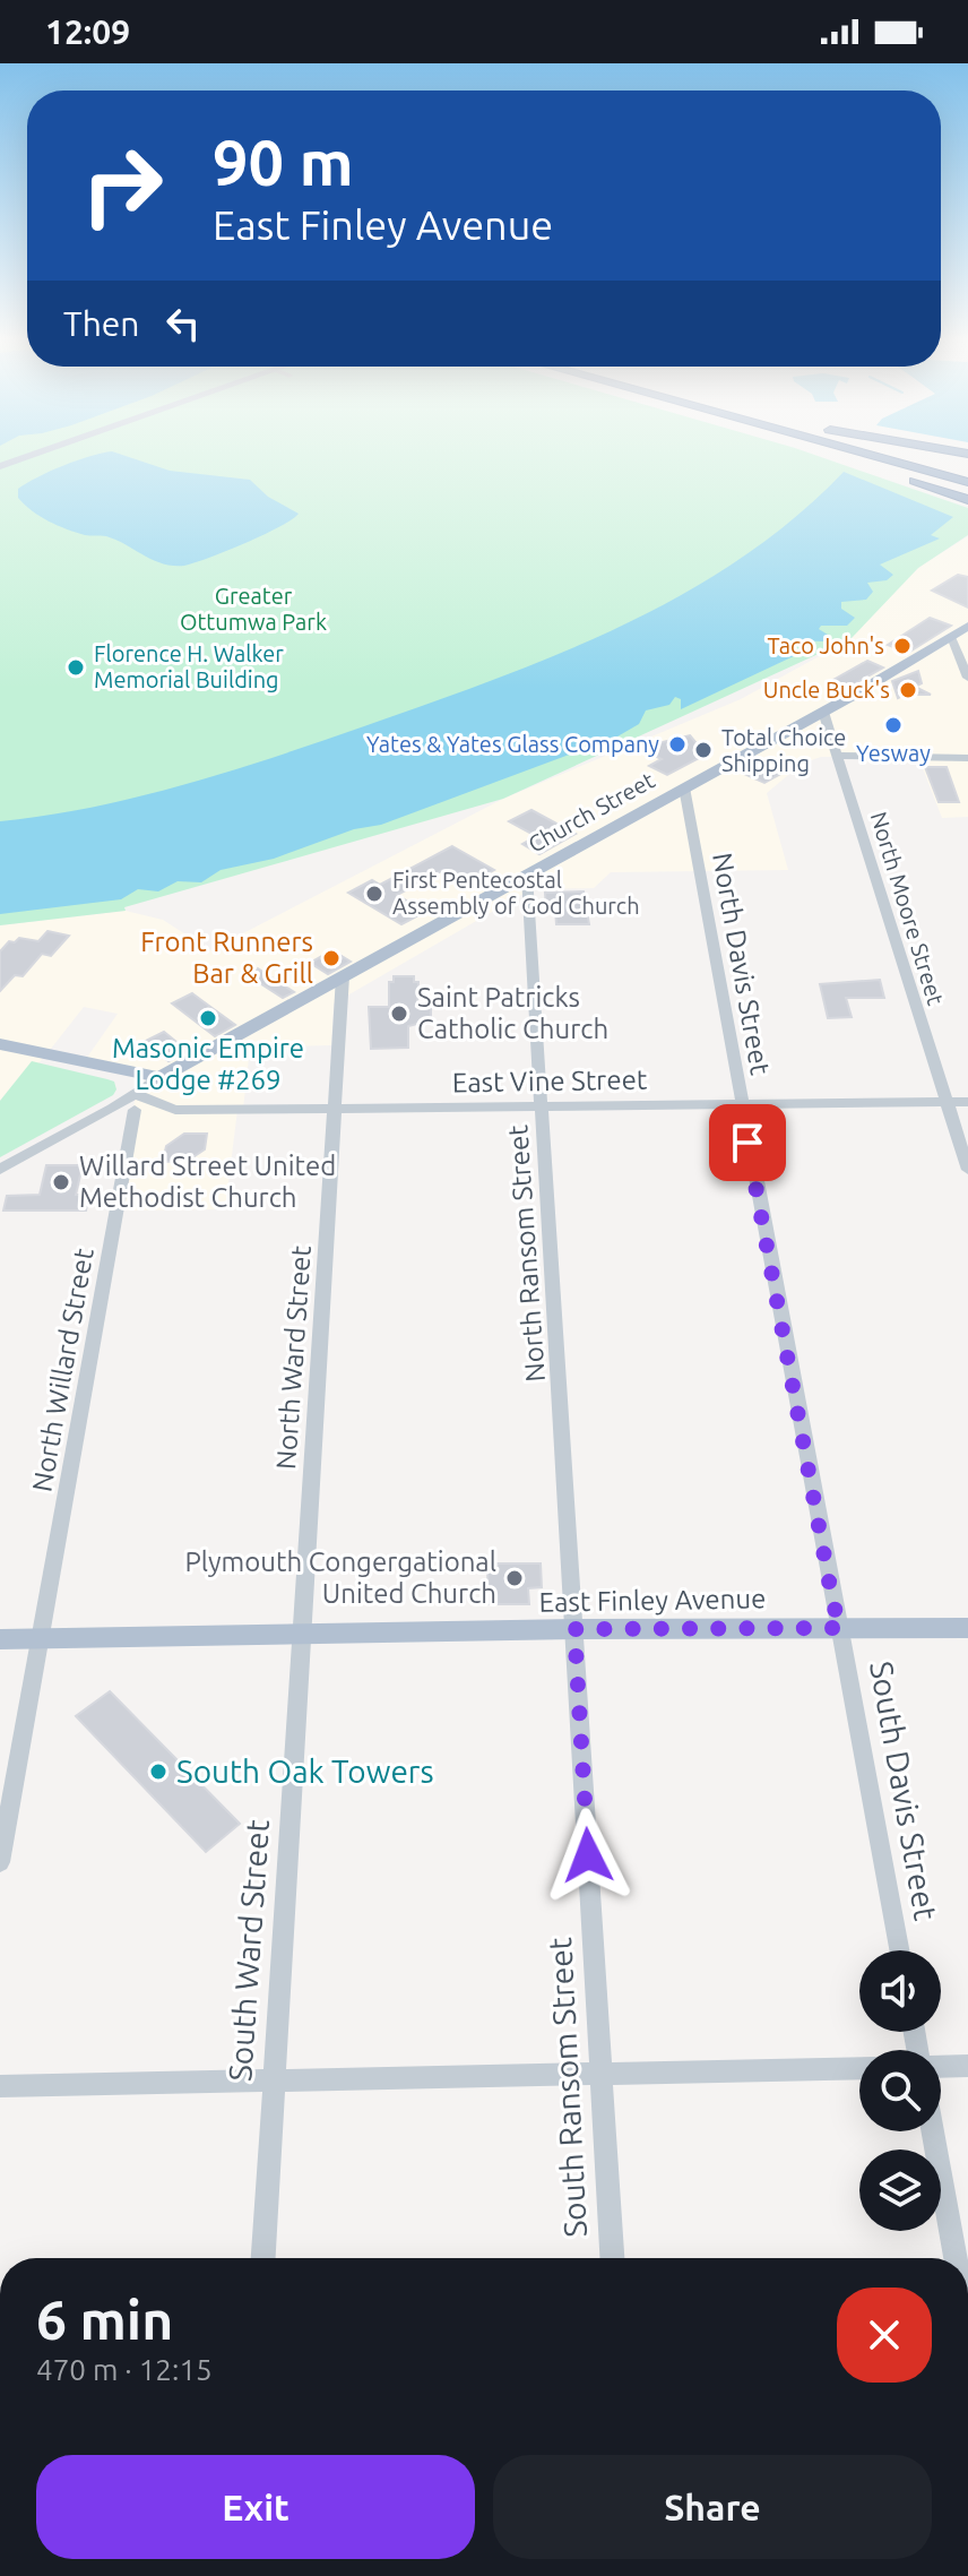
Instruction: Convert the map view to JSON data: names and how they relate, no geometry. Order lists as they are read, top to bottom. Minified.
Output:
{"streets":{"main road":["Church Street","East Finley Avenue"],"street":["North Moore Street","North Davis Street","East Vine Street","North Ransom Street","North Ward Street","North Willard Street","South Davis Street","South Ward Street","South Ransom Street"]},"crossings":[["Church Street","North Moore Street"],["Church Street","North Davis Street"],["Church Street","East Vine Street"],["Church Street","North Ransom Street"],["Church Street","North Ward Street"],["Church Street","North Willard Street"],["North Moore Street","East Vine Street"],["North Davis Street","East Vine Street"],["North Davis Street","East Finley Avenue"],["North Davis Street","South Davis Street"],["East Vine Street","North Ransom Street"],["East Vine Street","North Ward Street"],["East Vine Street","North Willard Street"],["North Ransom Street","East Finley Avenue"],["North Ransom Street","South Ransom Street"],["North Ward Street","East Finley Avenue"],["North Ward Street","South Ward Street"],["North Willard Street","East Finley Avenue"],["East Finley Avenue","South Davis Street"],["East Finley Avenue","South Ward Street"],["East Finley Avenue","South Ransom Street"]],"parks":["Greater Ottumwa Park"],"places":["Taco John's","Florence H. Walker Memorial Building","Uncle Buck's","Yesway","Yates & Yates Glass Company","Total Choice Shipping","First Pentecostal Assembly of God Church","Front Runners Bar & Grill","Saint Patricks Catholic Church","Masonic Empire Lodge #269","Willard Street United Methodist Church","Plymouth Congergational United Church","South Oak Towers"],"page":{"status":"12:09","turn":["90 m","East Finley Avenue"],"then":"Then","heading":["6 min","470 m · 12:15"],"buttons":["Exit","Share"]}}
